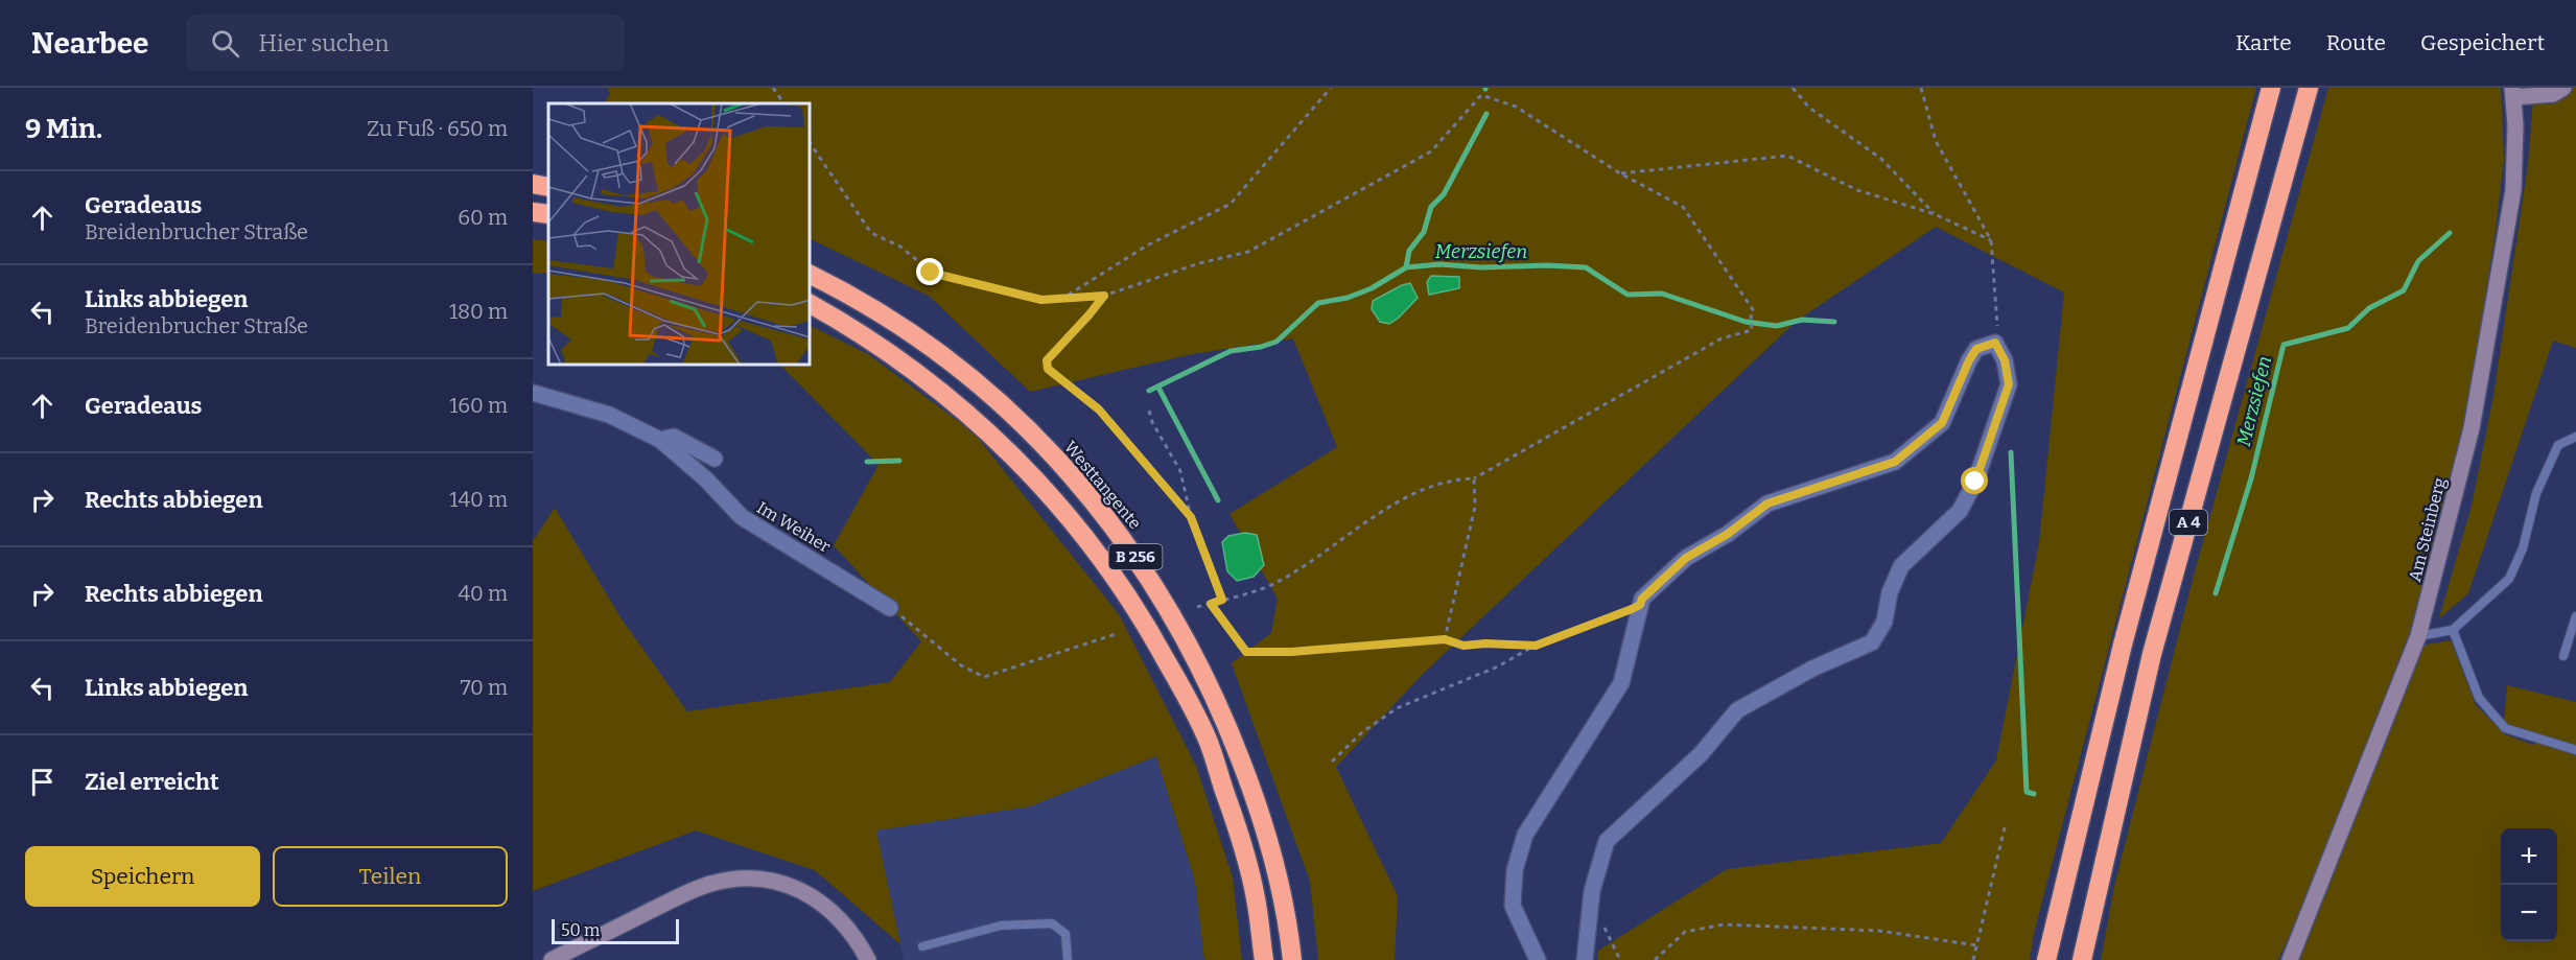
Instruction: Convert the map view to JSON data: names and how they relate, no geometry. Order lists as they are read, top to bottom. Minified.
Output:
{"streets":{"highway":["Westtangente","A 4","B 256"],"main road":["Am Steinberg"],"street":["Im Weiher"]},"water":["Merzsiefen"],"scale_bar":"50 m","page":{"header":"Nearbee","search":"Hier suchen","nav":["Karte","Route","Gespeichert"],"heading":["9 Min.","Zu Fuß · 650 m"],"list":[["Geradeaus","Breidenbrucher Straße","60 m"],["Links abbiegen","Breidenbrucher Straße","180 m"],["Geradeaus","160 m"],["Rechts abbiegen","140 m"],["Rechts abbiegen","40 m"],["Links abbiegen","70 m"],"Ziel erreicht"],"buttons":["Speichern","Teilen"],"map_buttons":["+","−"],"scale":"50 m"}}
